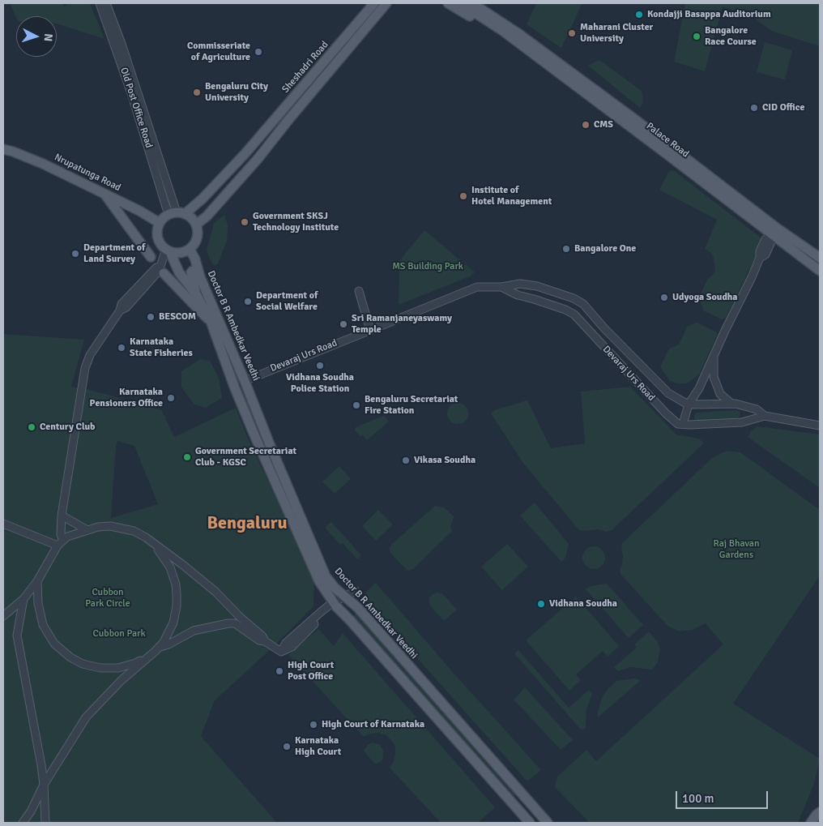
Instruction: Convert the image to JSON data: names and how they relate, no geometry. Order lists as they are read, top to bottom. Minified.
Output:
{"streets":{"main road":["Sheshadri Road","Palace Road","Nrupatunga Road","Doctor B R Ambedkar Veedhi"],"street":["Old Post Office Road","Devaraj Urs Road"]},"crossings":[["Sheshadri Road","Old Post Office Road"],["Sheshadri Road","Nrupatunga Road"],["Sheshadri Road","Doctor B R Ambedkar Veedhi"],["Old Post Office Road","Nrupatunga Road"],["Old Post Office Road","Doctor B R Ambedkar Veedhi"],["Nrupatunga Road","Doctor B R Ambedkar Veedhi"],["Doctor B R Ambedkar Veedhi","Devaraj Urs Road"]],"districts":["Bengaluru"],"parks":["MS Building Park","Raj Bhavan Gardens","Cubbon Park Circle","Cubbon Park"],"places":["Kondajji Basappa Auditorium","Maharani Cluster University","Bangalore Race Course","Commisseriate of Agriculture","Bengaluru City University","CID Office","CMS","Institute of Hotel Management","Government SKSJ Technology Institute","Bangalore One","Department of Land Survey","Udyoga Soudha","Department of Social Welfare","BESCOM","Sri Ramanjaneyaswamy Temple","Karnataka State Fisheries","Vidhana Soudha Police Station","Karnataka Pensioners Office","Bengaluru Secretariat Fire Station","Century Club","Government Secretariat Club - KGSC","Vikasa Soudha","Vidhana Soudha","High Court Post Office","High Court of Karnataka","Karnataka High Court"],"scale_bar":"100 m","north":"right"}
